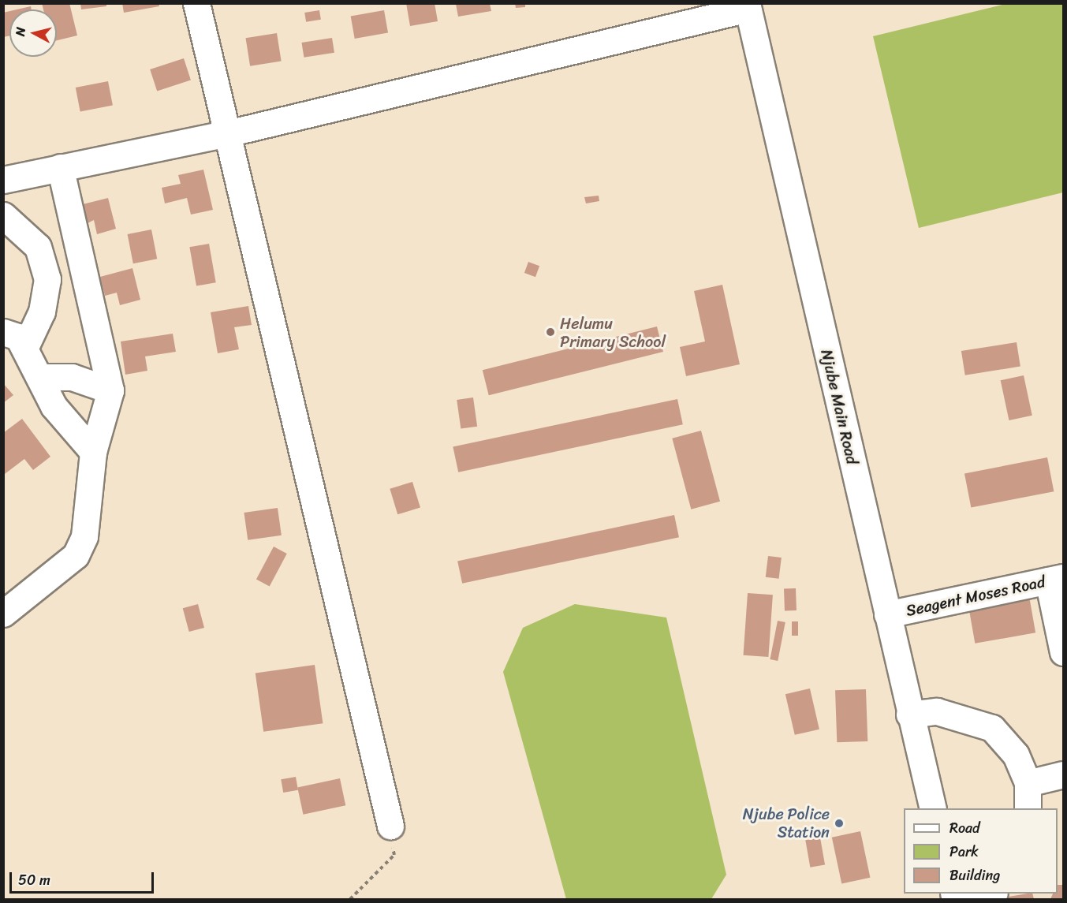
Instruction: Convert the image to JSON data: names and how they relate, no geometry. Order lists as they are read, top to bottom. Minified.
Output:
{"streets":{"street":["Njube Main Road","Seagent Moses Road"]},"crossings":[["Njube Main Road","Seagent Moses Road"]],"places":["Helumu Primary School","Njube Police Station"],"legend":["Road","Park","Building"],"scale_bar":"50 m","north":"left"}
